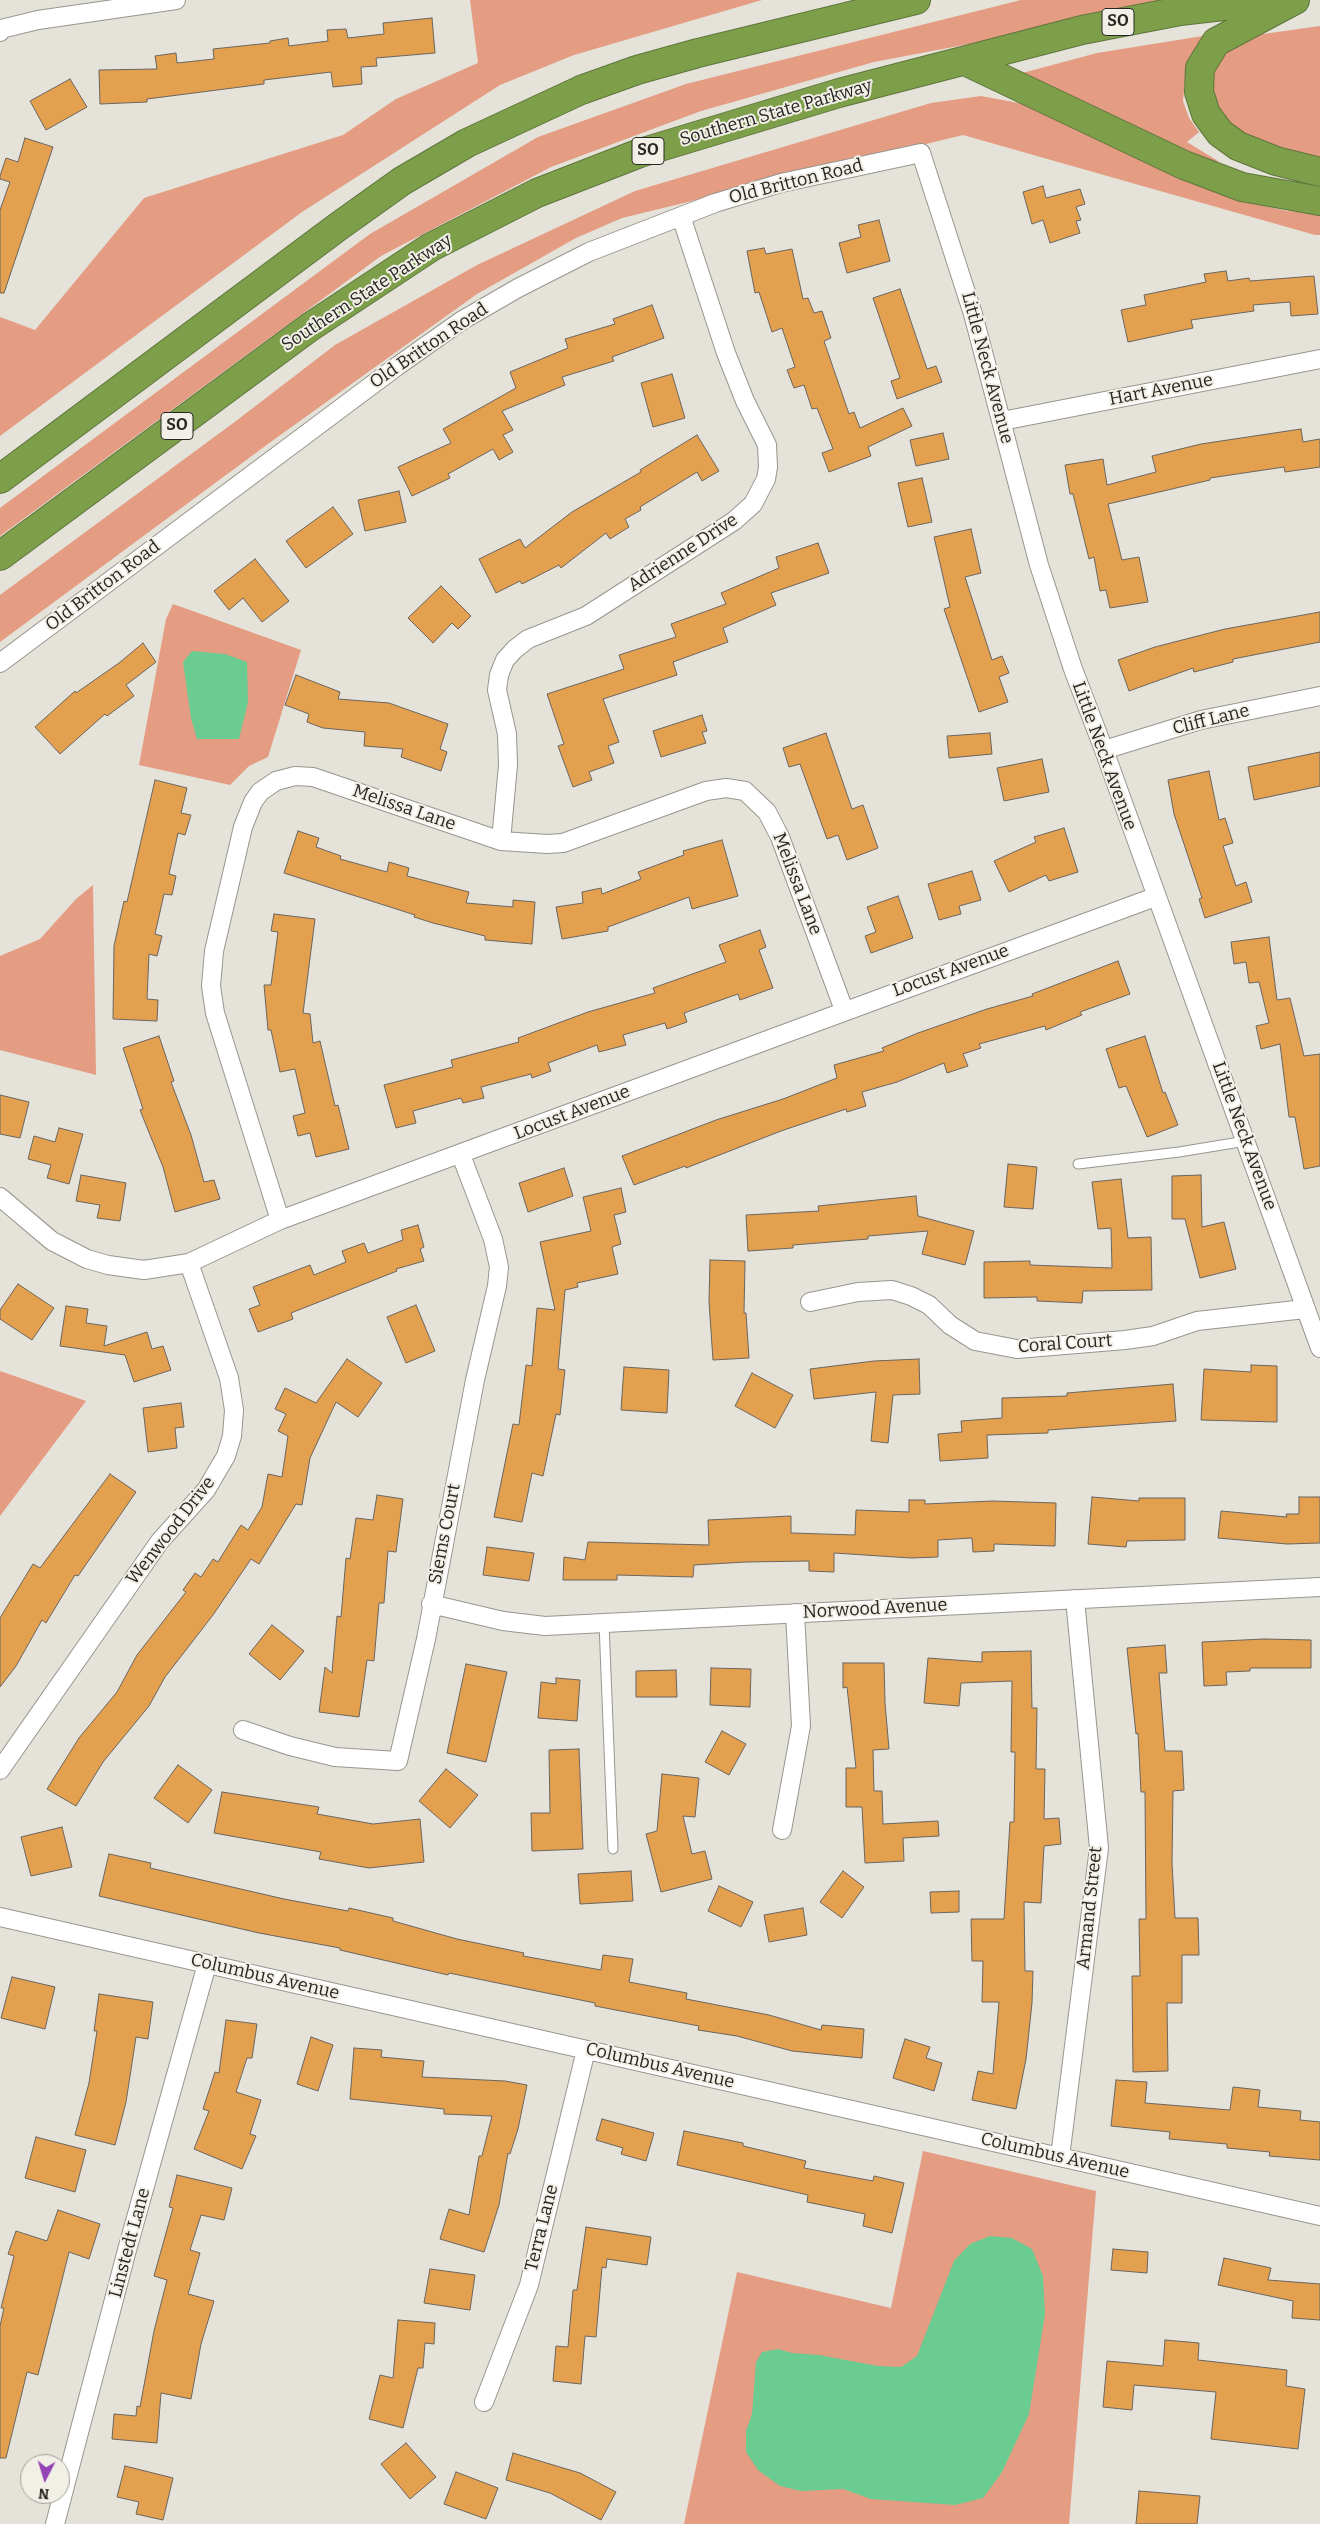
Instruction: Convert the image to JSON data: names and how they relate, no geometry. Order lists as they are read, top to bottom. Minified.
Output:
{"streets":{"highway":["SO","Southern State Parkway"],"street":["Old Britton Road","Little Neck Avenue","Hart Avenue","Adrienne Drive","Cliff Lane","Melissa Lane","Locust Avenue","Coral Court","Wenwood Drive","Siems Court","Norwood Avenue","Armand Street","Columbus Avenue","Terra Lane","Linstedt Lane"]},"crossings":[["Old Britton Road","Little Neck Avenue"],["Old Britton Road","Adrienne Drive"],["Little Neck Avenue","Hart Avenue"],["Little Neck Avenue","Cliff Lane"],["Little Neck Avenue","Locust Avenue"],["Little Neck Avenue","Coral Court"],["Adrienne Drive","Melissa Lane"],["Melissa Lane","Locust Avenue"],["Locust Avenue","Wenwood Drive"],["Locust Avenue","Siems Court"],["Siems Court","Norwood Avenue"],["Norwood Avenue","Armand Street"],["Armand Street","Columbus Avenue"],["Columbus Avenue","Terra Lane"],["Columbus Avenue","Linstedt Lane"]],"north":"bottom"}
